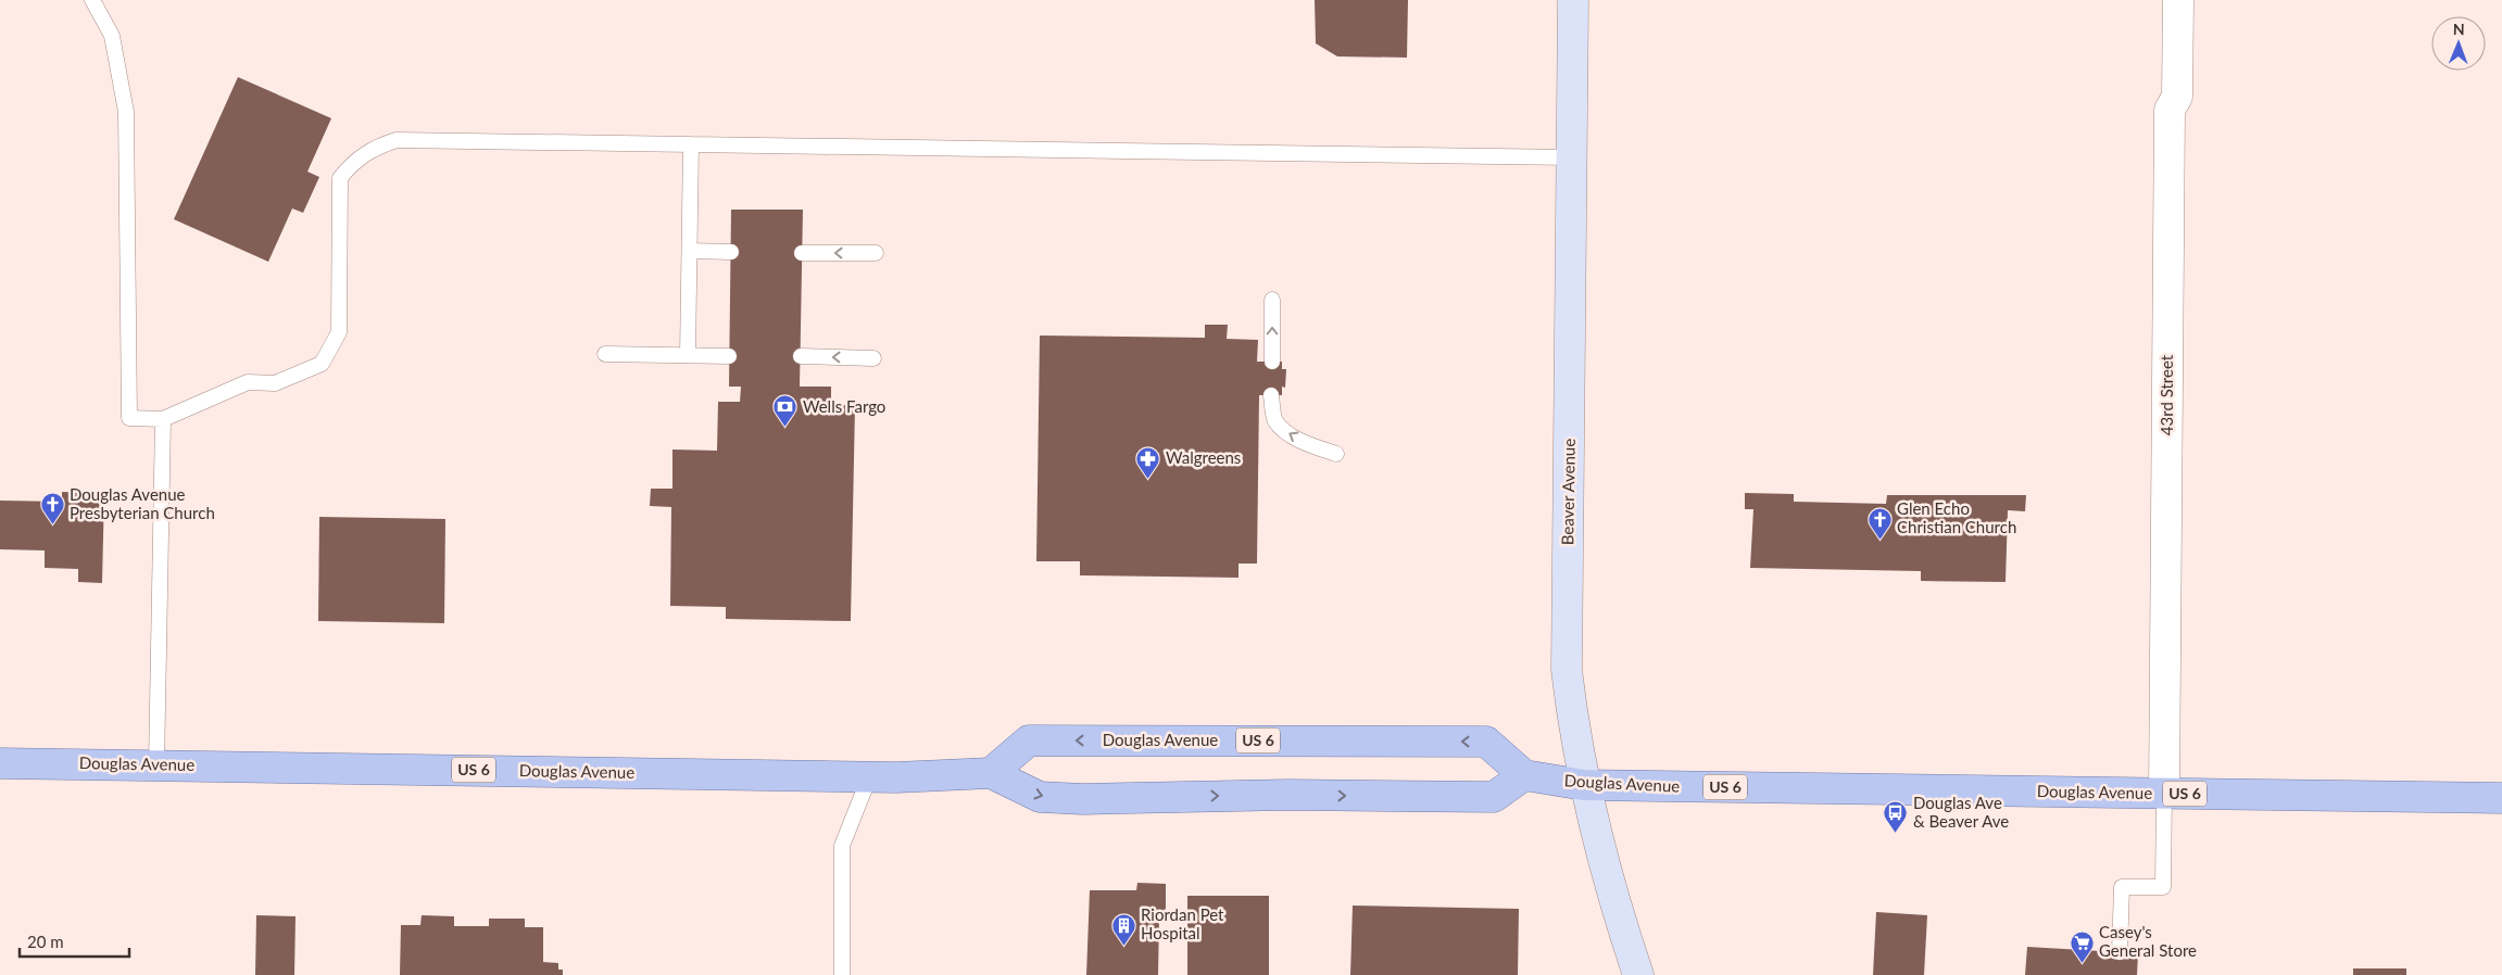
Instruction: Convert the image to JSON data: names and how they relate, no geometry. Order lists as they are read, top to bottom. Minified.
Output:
{"streets":{"main road":["Beaver Avenue","Douglas Avenue","US 6"],"street":["43rd Street"]},"crossings":[["43rd Street","Douglas Avenue"],["Beaver Avenue","Douglas Avenue"]],"places":{"bank":["Wells Fargo"],"pharmacy":["Walgreens"],"church":["Douglas Avenue Presbyterian Church","Glen Echo Christian Church"],"bus stop":["Douglas Ave & Beaver Ave"],"building":["Riordan Pet Hospital"],"supermarket":["Casey's General Store"]},"scale_bar":"20 m","north":"top"}
